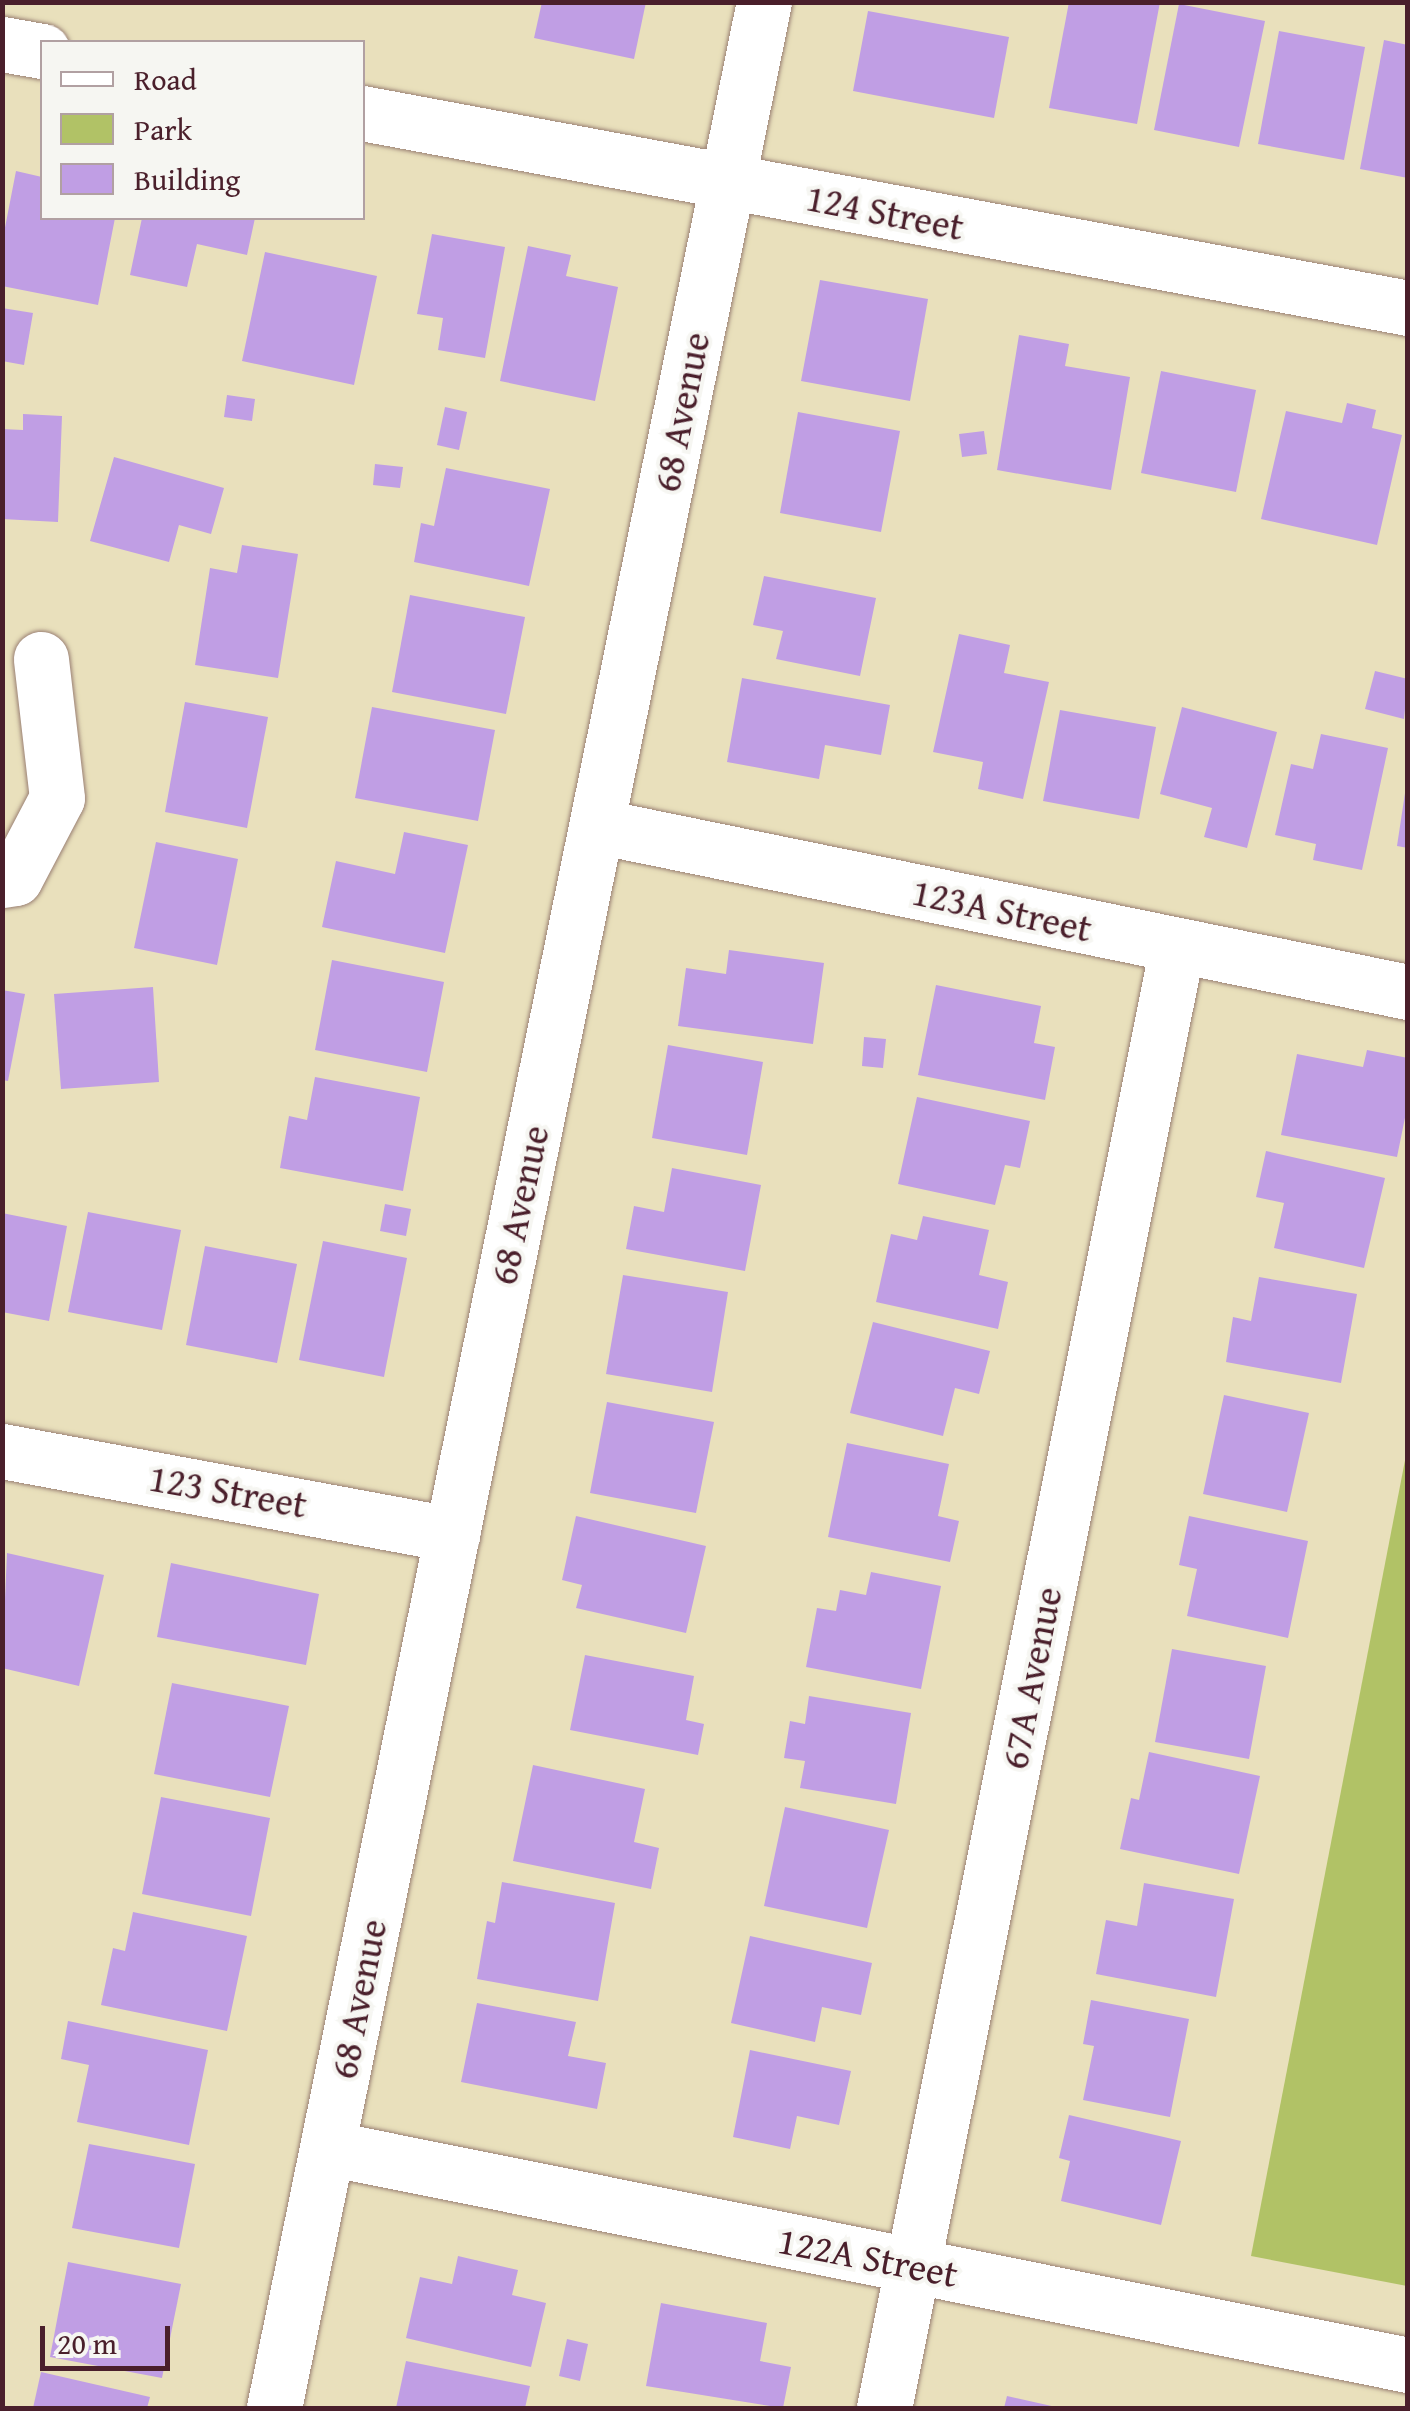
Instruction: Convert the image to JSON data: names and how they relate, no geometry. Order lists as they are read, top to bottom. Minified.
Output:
{"streets":{"street":["124 Street","68 Avenue","123A Street","123 Street","67A Avenue","122A Street"]},"crossings":[["124 Street","68 Avenue"],["68 Avenue","123A Street"],["68 Avenue","123 Street"],["68 Avenue","122A Street"],["123A Street","67A Avenue"],["67A Avenue","122A Street"]],"legend":["Road","Park","Building"],"scale_bar":"20 m"}
